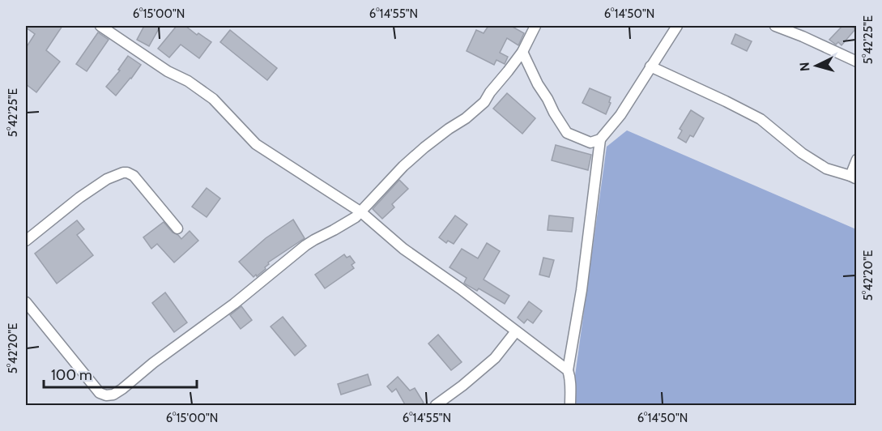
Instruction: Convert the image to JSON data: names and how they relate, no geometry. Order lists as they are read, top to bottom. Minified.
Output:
{"scale_bar":"100 m","north":"left","coordinates":["6°15'00\"N","6°14'55\"N","6°14'50\"N","5°42'25\"E","5°42'20\"E"]}
